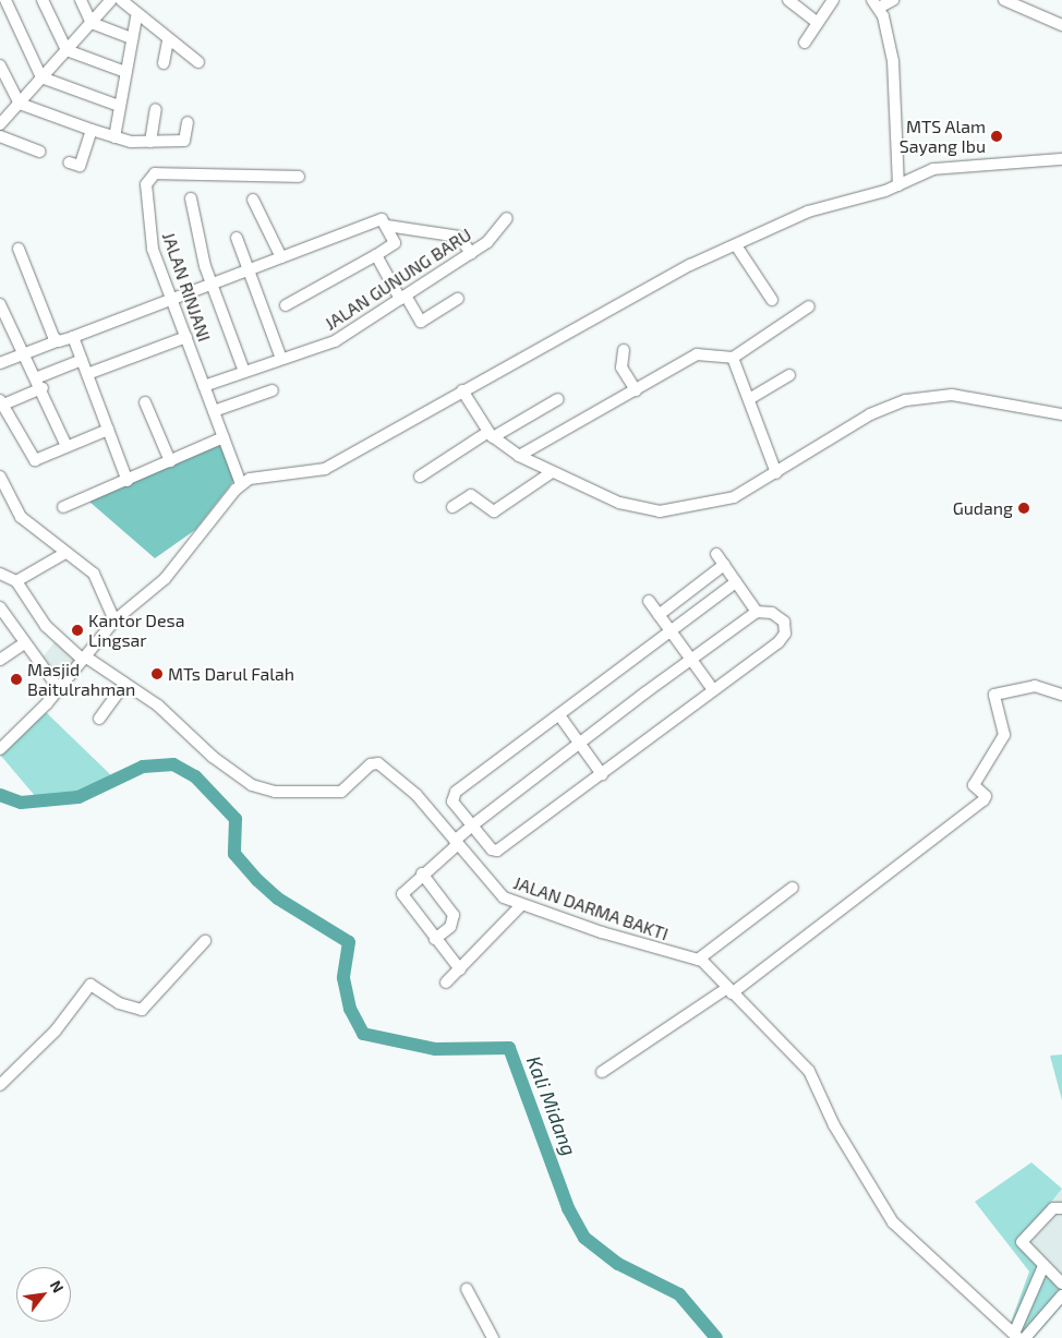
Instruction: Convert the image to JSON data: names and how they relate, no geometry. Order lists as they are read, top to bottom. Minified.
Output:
{"streets":{"street":["JALAN GUNUNG BARU","JALAN RINJANI","JALAN DARMA BAKTI"]},"crossings":[["JALAN GUNUNG BARU","JALAN RINJANI"]],"water":["Kali Midang"],"places":["MTS Alam Sayang Ibu","Gudang","Kantor Desa Lingsar","MTs Darul Falah","Masjid Baitulrahman"],"north":"top right"}
